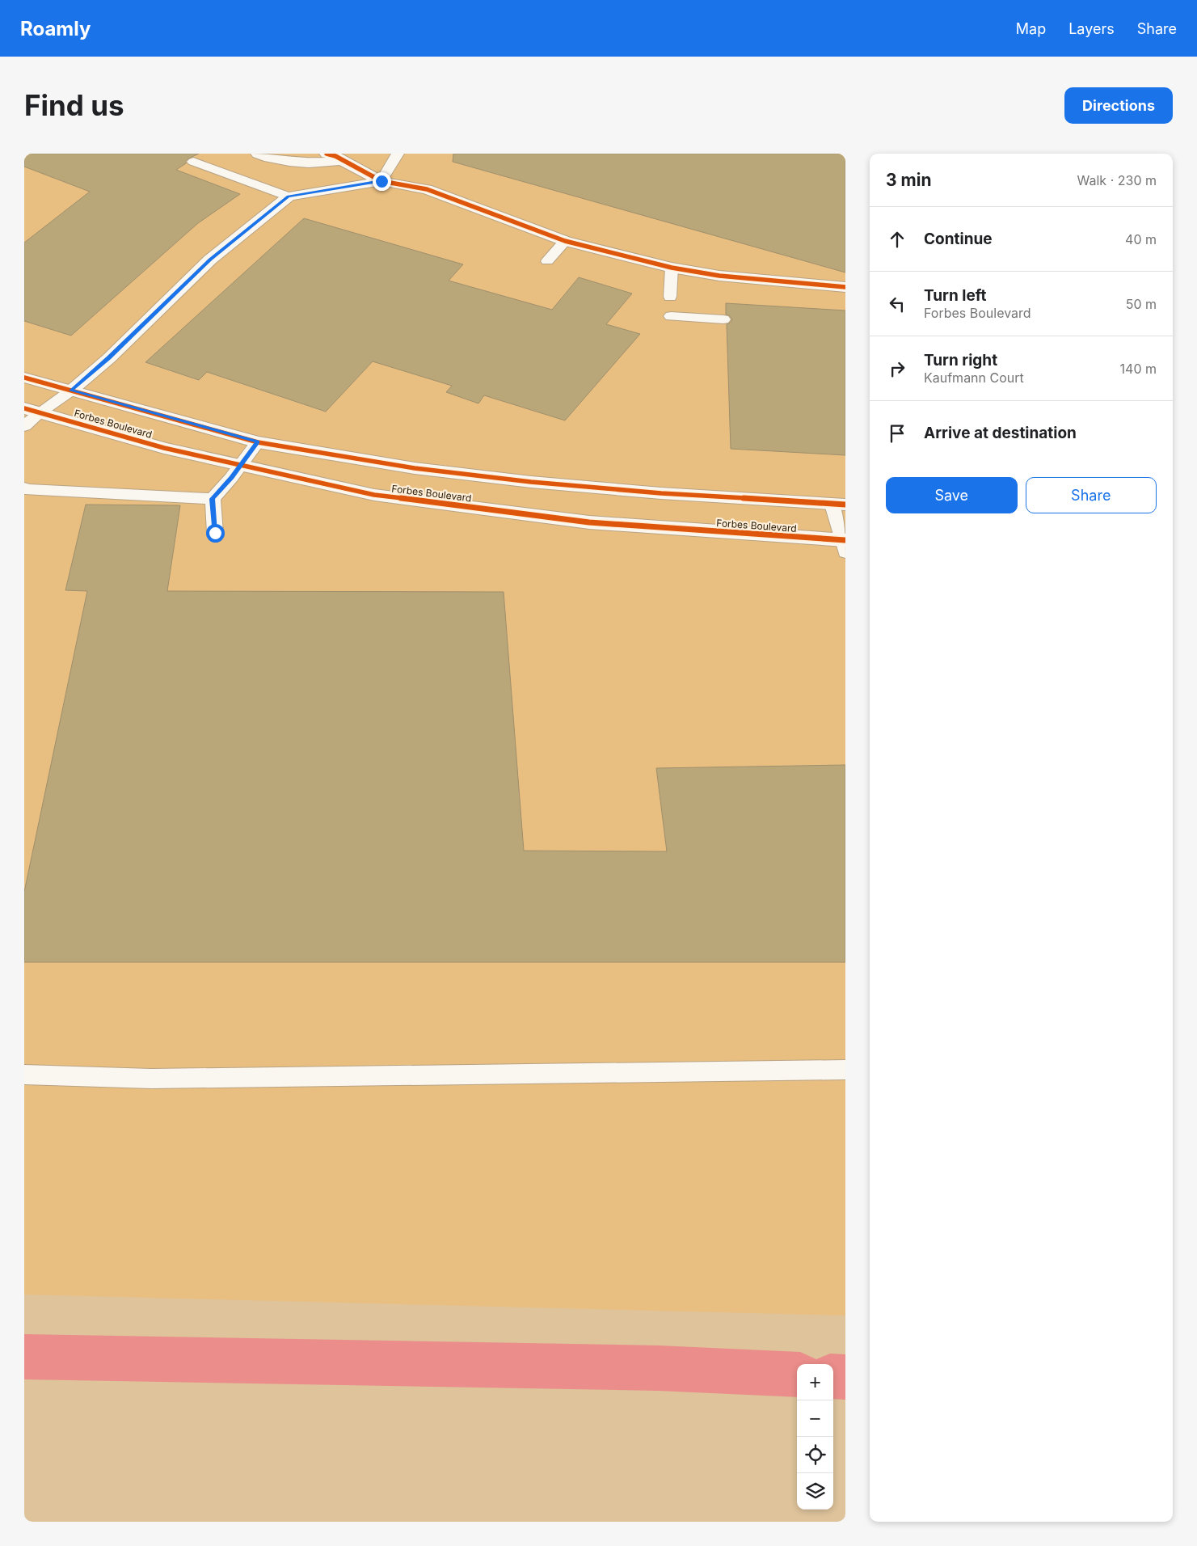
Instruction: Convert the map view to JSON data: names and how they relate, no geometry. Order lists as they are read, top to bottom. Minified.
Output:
{"streets":{"main road":["Forbes Boulevard"]},"page":{"header":"Roamly","nav":["Map","Layers","Share"],"buttons":["Directions",["Save","Share"]],"title":"Find us","heading":["3 min","Walk · 230 m"],"list":[["Continue","40 m"],["Turn left","Forbes Boulevard","50 m"],["Turn right","Kaufmann Court","140 m"],"Arrive at destination"],"map_buttons":["+","−"]}}
